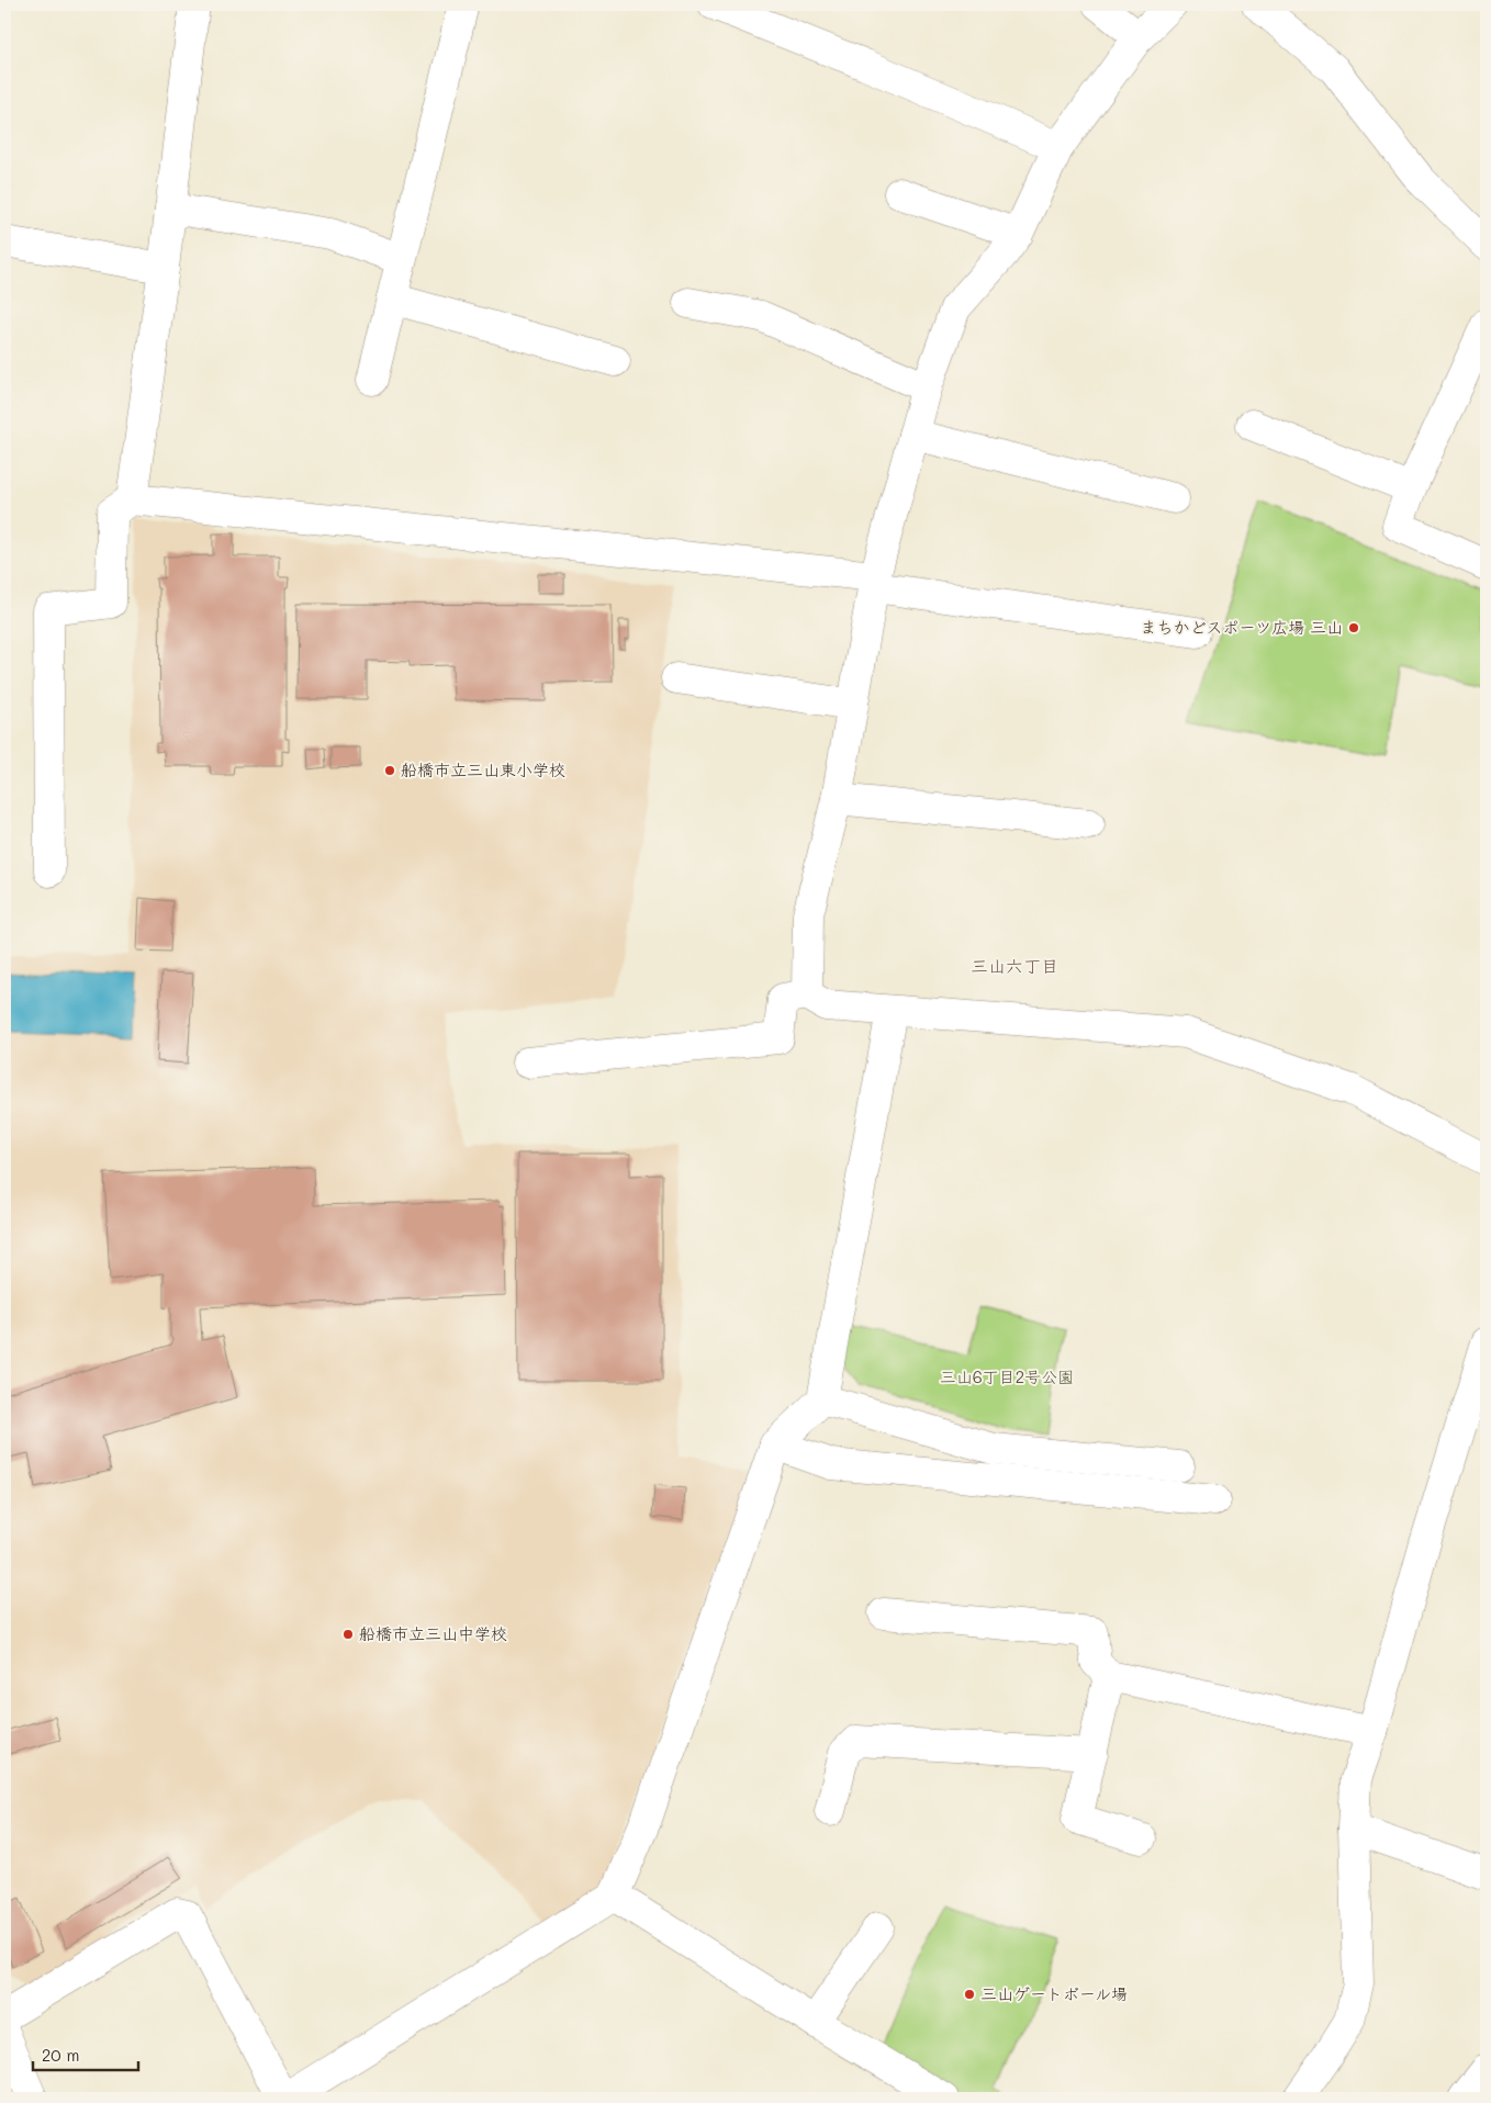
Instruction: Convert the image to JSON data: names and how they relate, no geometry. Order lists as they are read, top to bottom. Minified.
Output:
{"districts":["三山六丁目"],"parks":["三山6丁目2号公園"],"places":["まちかどスポーツ広場 三山","船橋市立三山東小学校","船橋市立三山中学校","三山ゲートボール場"],"scale_bar":"20 m"}
